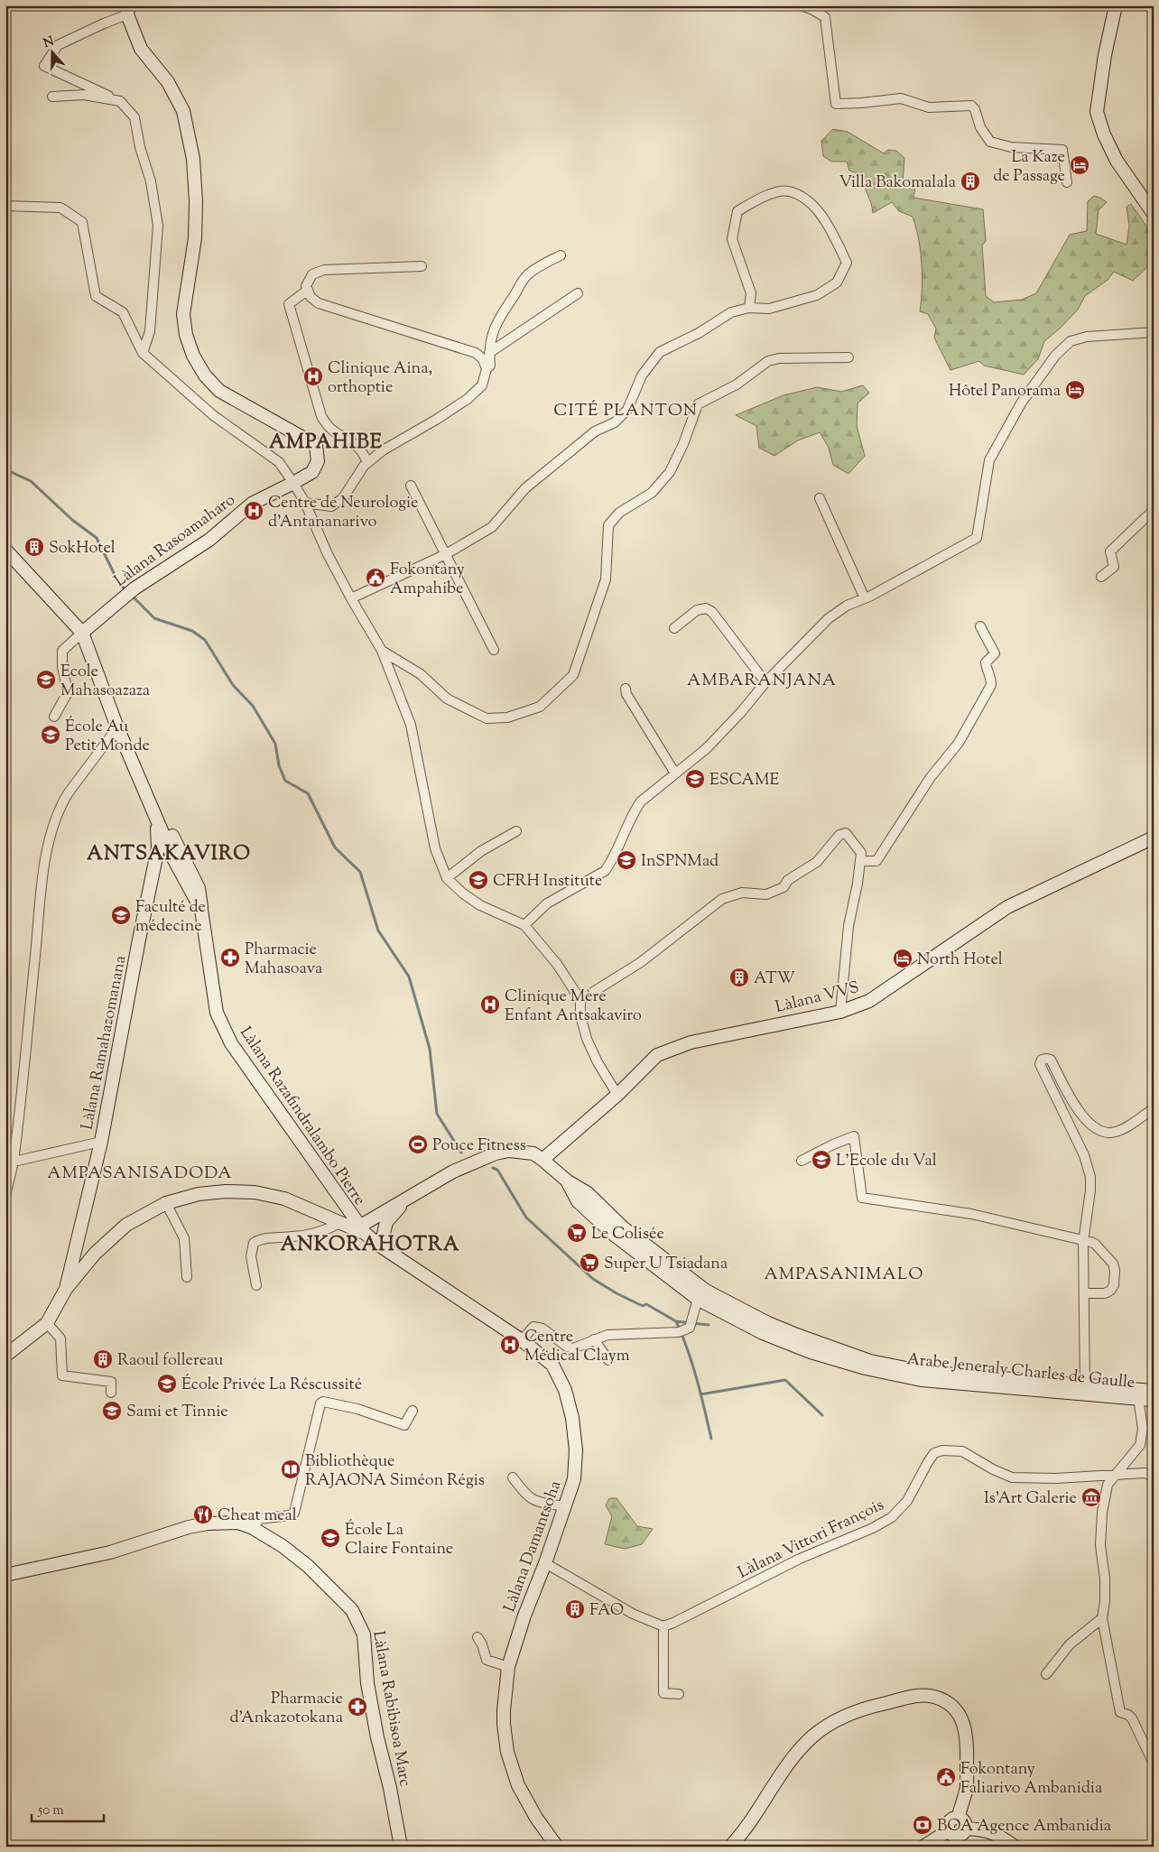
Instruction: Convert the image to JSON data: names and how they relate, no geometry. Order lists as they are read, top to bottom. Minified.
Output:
{"streets":{"main road":["Làlana Rasoamaharo","Làlana VVS","Làlana Ramahazomanana","Làlana Razafindralambo Pierre","Arabe Jeneraly Charles de Gaulle","Làlana Damantsoha","Làlana Rabibisoa Marc"],"street":["Làlana Vittori François"]},"crossings":[["Làlana VVS","Arabe Jeneraly Charles de Gaulle"],["Làlana Razafindralambo Pierre","Arabe Jeneraly Charles de Gaulle"],["Làlana Razafindralambo Pierre","Làlana Damantsoha"],["Arabe Jeneraly Charles de Gaulle","Làlana Damantsoha"]],"districts":["CITÉ PLANTON","AMPAHIBE","AMBARANJANA","ANTSAKAVIRO","AMPASANISADODA","ANKORAHOTRA","AMPASANIMALO"],"places":{"hotel":["La Kaze de Passage","Hôtel Panorama","North Hotel"],"building":["Villa Bakomalala","SokHotel","ATW","Raoul follereau","FAO"],"hospital":["Clinique Aina, orthoptie","Centre de Neurologie d'Antananarivo","Clinique Mère Enfant Antsakaviro","Centre Médical Claym"],"public building":["Fokontany Ampahibe","Fokontany Faliarivo Ambanidia"],"school or university":["Ecole Mahasoazaza","École Au Petit Monde","ESCAME","InSPNMad","CFRH Institute","Faculté de médecine","L'Ecole du Val","École Privée La Réscussité","Sami et Tinnie","École La Claire Fontaine"],"pharmacy":["Pharmacie Mahasoava","Pharmacie d'Ankazotokana"],"sports":["Pouce Fitness"],"supermarket":["Le Colisée","Super U Tsiadana"],"library":["Bibliothèque RAJAONA Siméon Régis"],"museum":["Is'Art Galerie"],"restaurant":["Cheat meal"],"bank":["BOA Agence Ambanidia"]},"scale_bar":"50 m","north":"top"}
